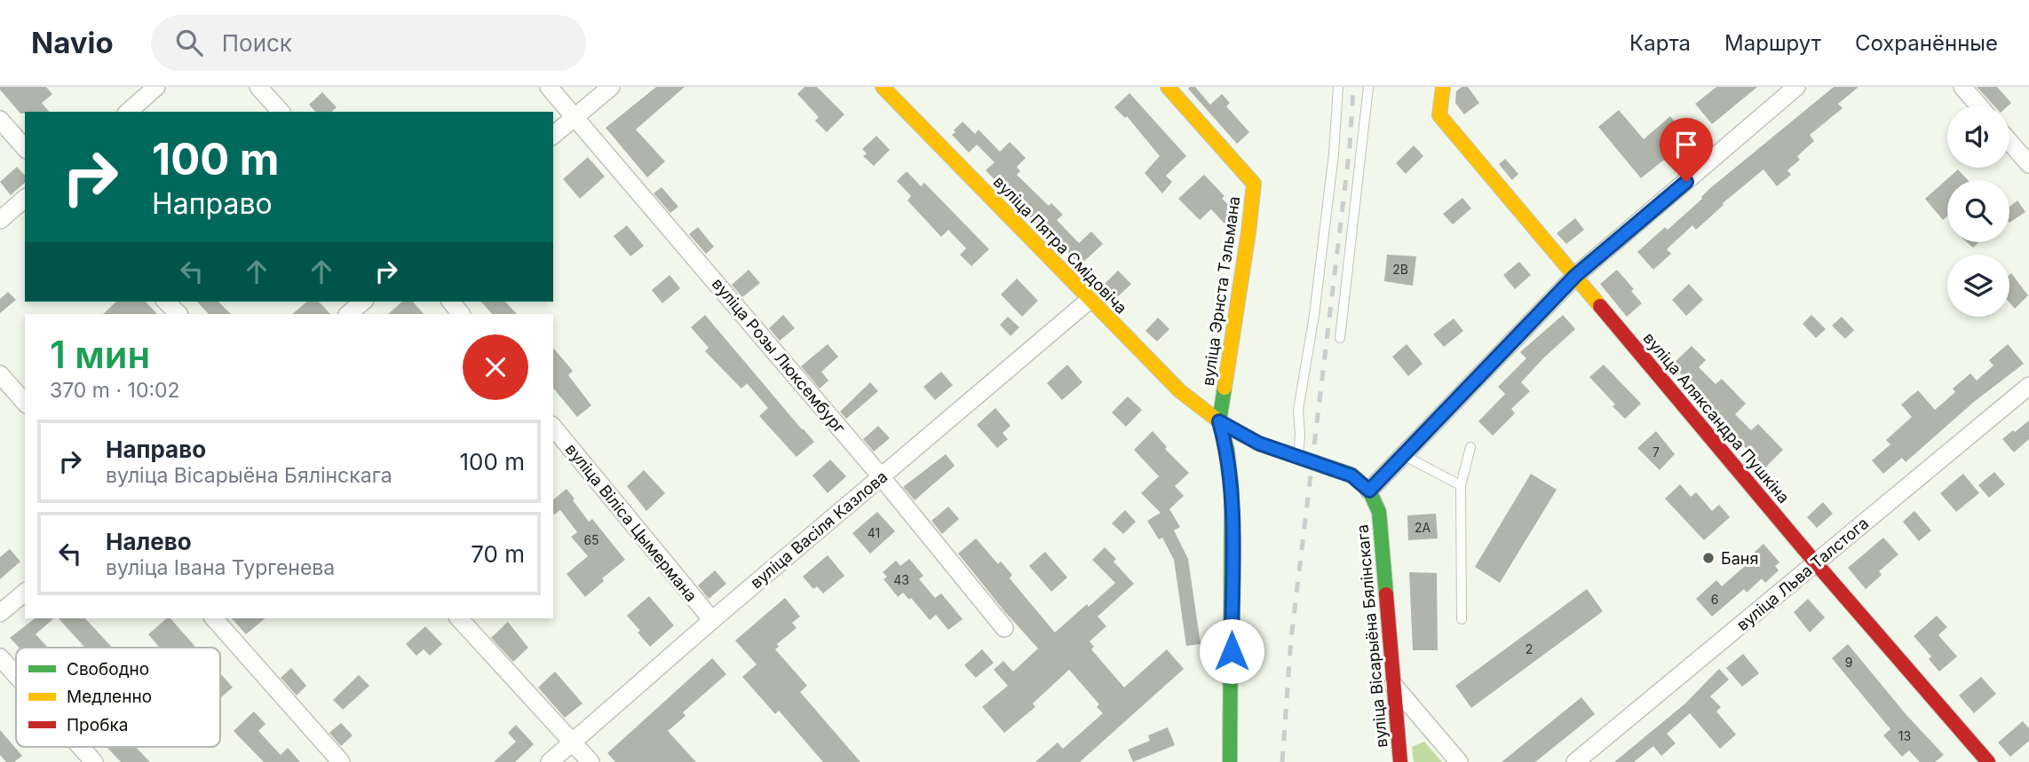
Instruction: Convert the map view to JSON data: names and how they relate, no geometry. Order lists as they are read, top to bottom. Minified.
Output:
{"streets":{"street":["вуліца Пятра Смідовіча","вуліца Эрнста Тэльмана","вуліца Розы Люксембург","вуліца Аляксандра Пушкіна","вуліца Віліса Цымермана","вуліца Васіля Казлова","вуліца Льва Талстога","вуліца Вісарыёна Бялінскага"]},"crossings":[["вуліца Пятра Смідовіча","вуліца Эрнста Тэльмана"],["вуліца Пятра Смідовіча","вуліца Васіля Казлова"],["вуліца Розы Люксембург","вуліца Васіля Казлова"],["вуліца Аляксандра Пушкіна","вуліца Льва Талстога"],["вуліца Віліса Цымермана","вуліца Васіля Казлова"]],"places":["Баня"],"house_numbers":["2В","7","2А","41","65","43","6","2","9","13"],"legend":["Свободно","Медленно","Пробка"],"page":{"header":"Navio","search":"Поиск","nav":["Карта","Маршрут","Сохранённые"],"turn":["100 m","Направо"],"heading":["1 мин","370 m · 10:02"],"list":[{"name":"Направо","note":"вуліца Вісарыёна Бялінскага","value":"100 m"},{"name":"Налево","note":"вуліца Івана Тургенева","value":"70 m"}]}}
